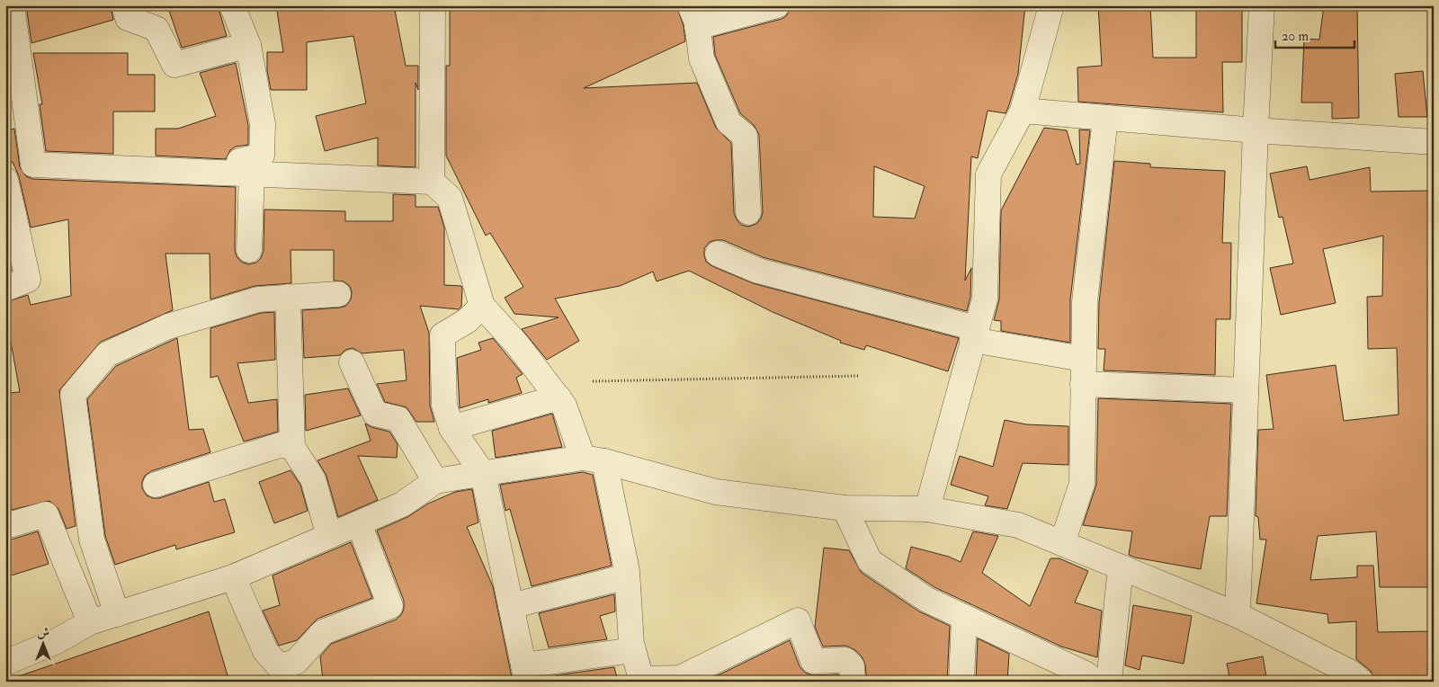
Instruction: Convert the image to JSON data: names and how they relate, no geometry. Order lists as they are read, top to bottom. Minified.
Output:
{"scale_bar":"20 m","north":"top"}
